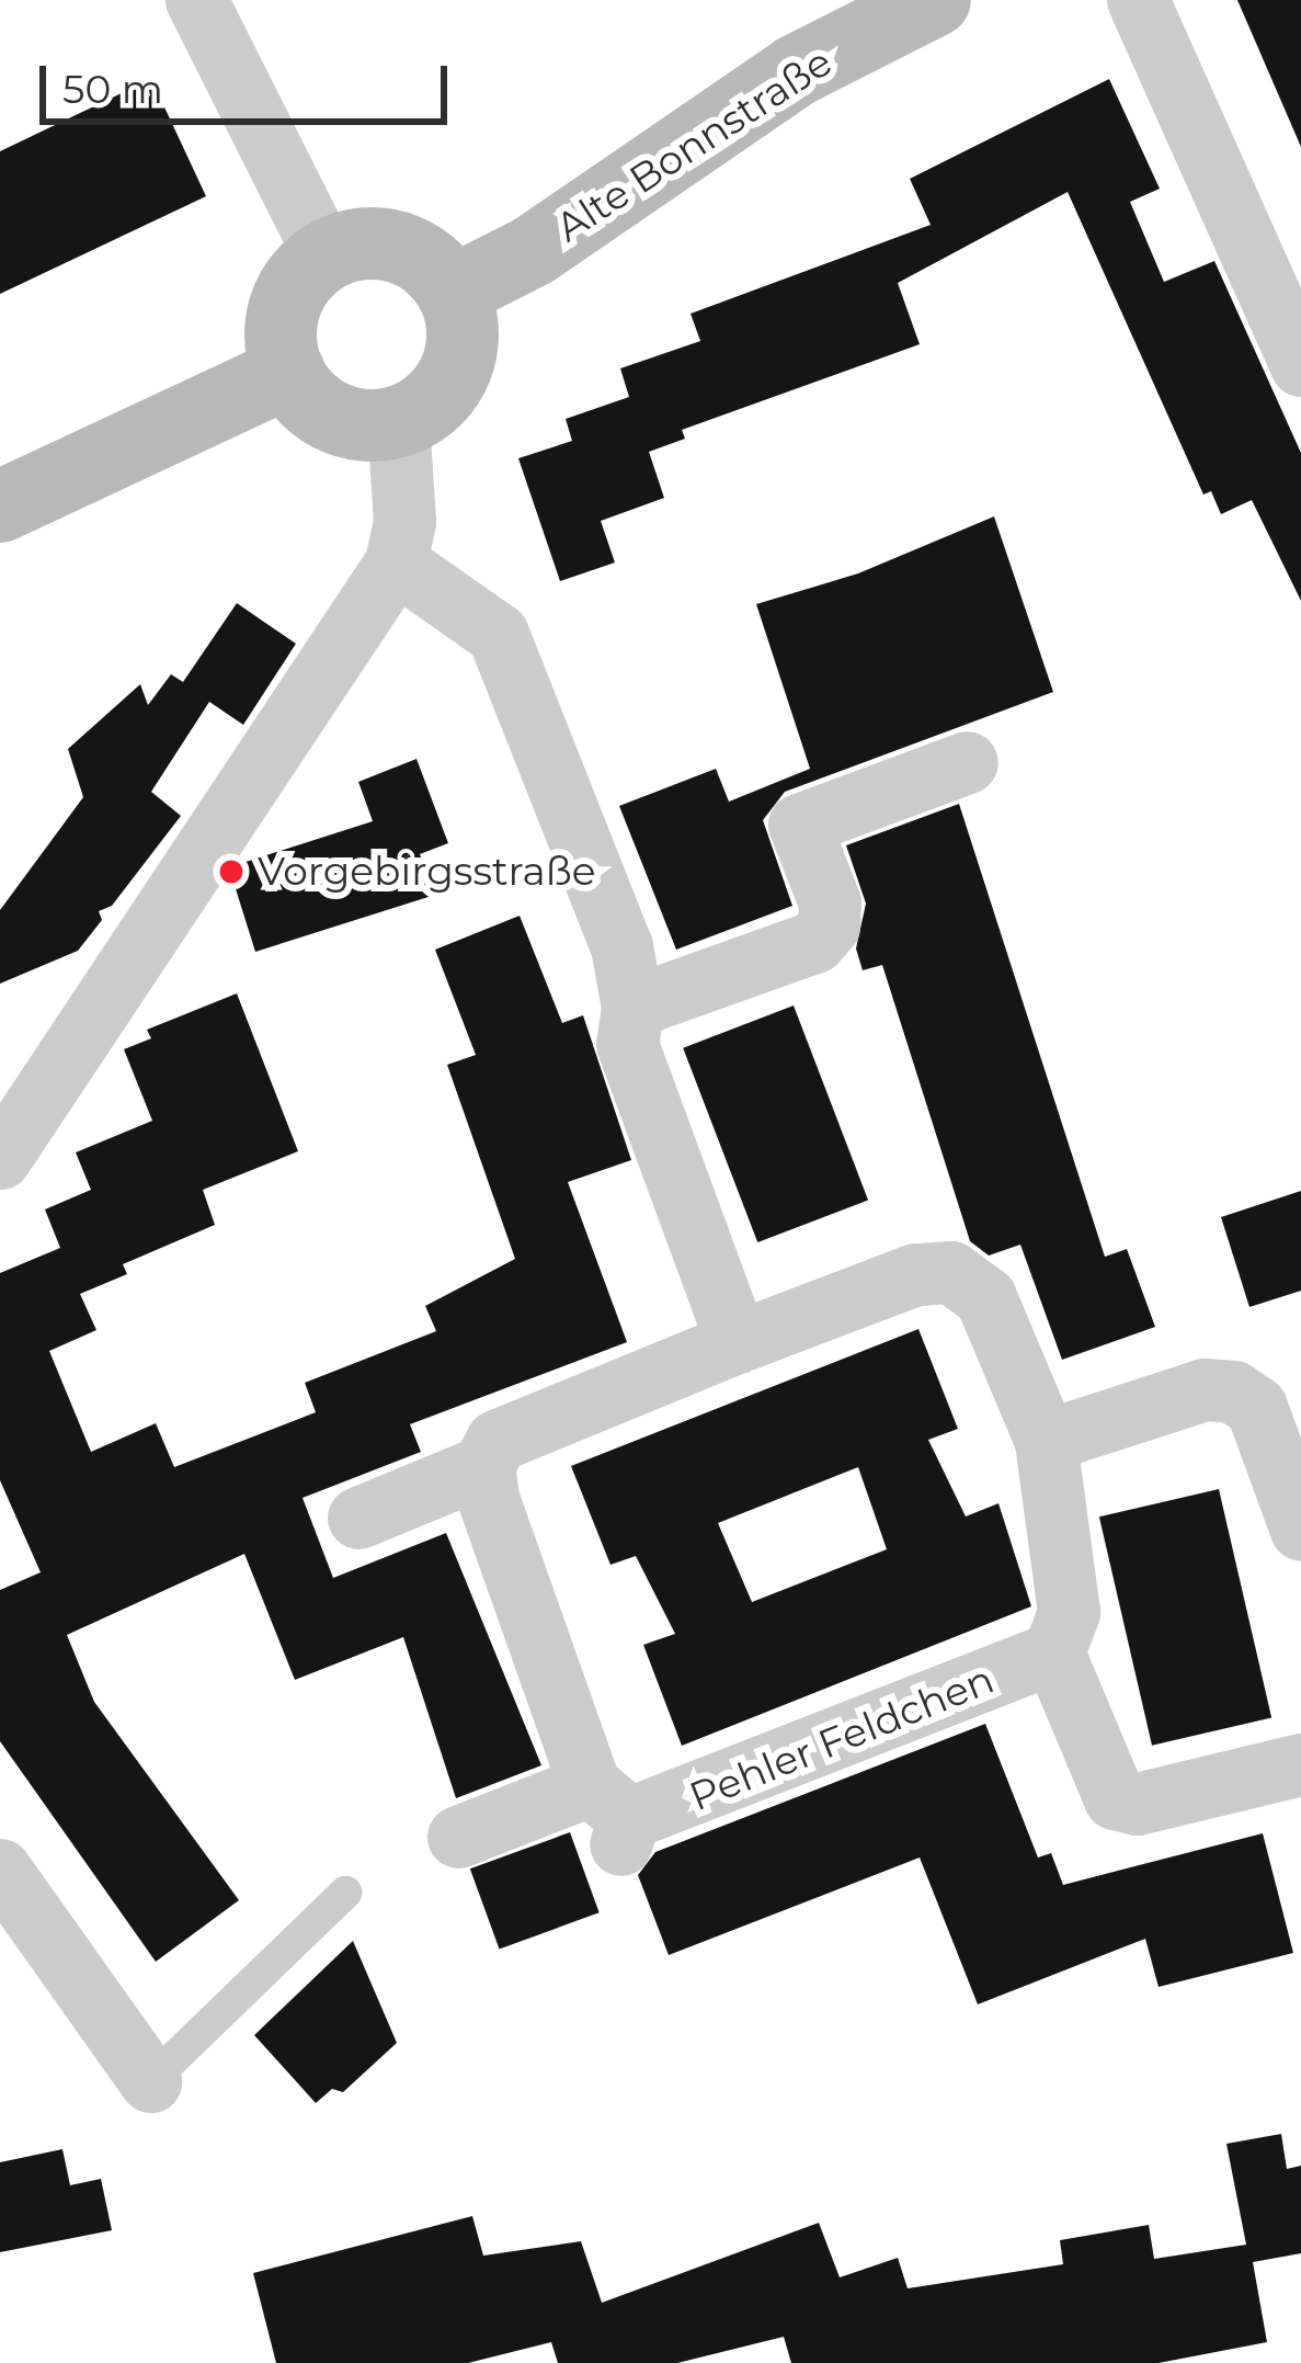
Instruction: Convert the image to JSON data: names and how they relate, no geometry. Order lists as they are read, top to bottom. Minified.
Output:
{"streets":{"main road":["Alte Bonnstraße"],"street":["Pehler Feldchen"]},"places":["Vorgebirgsstraße"],"scale_bar":"50 m"}
